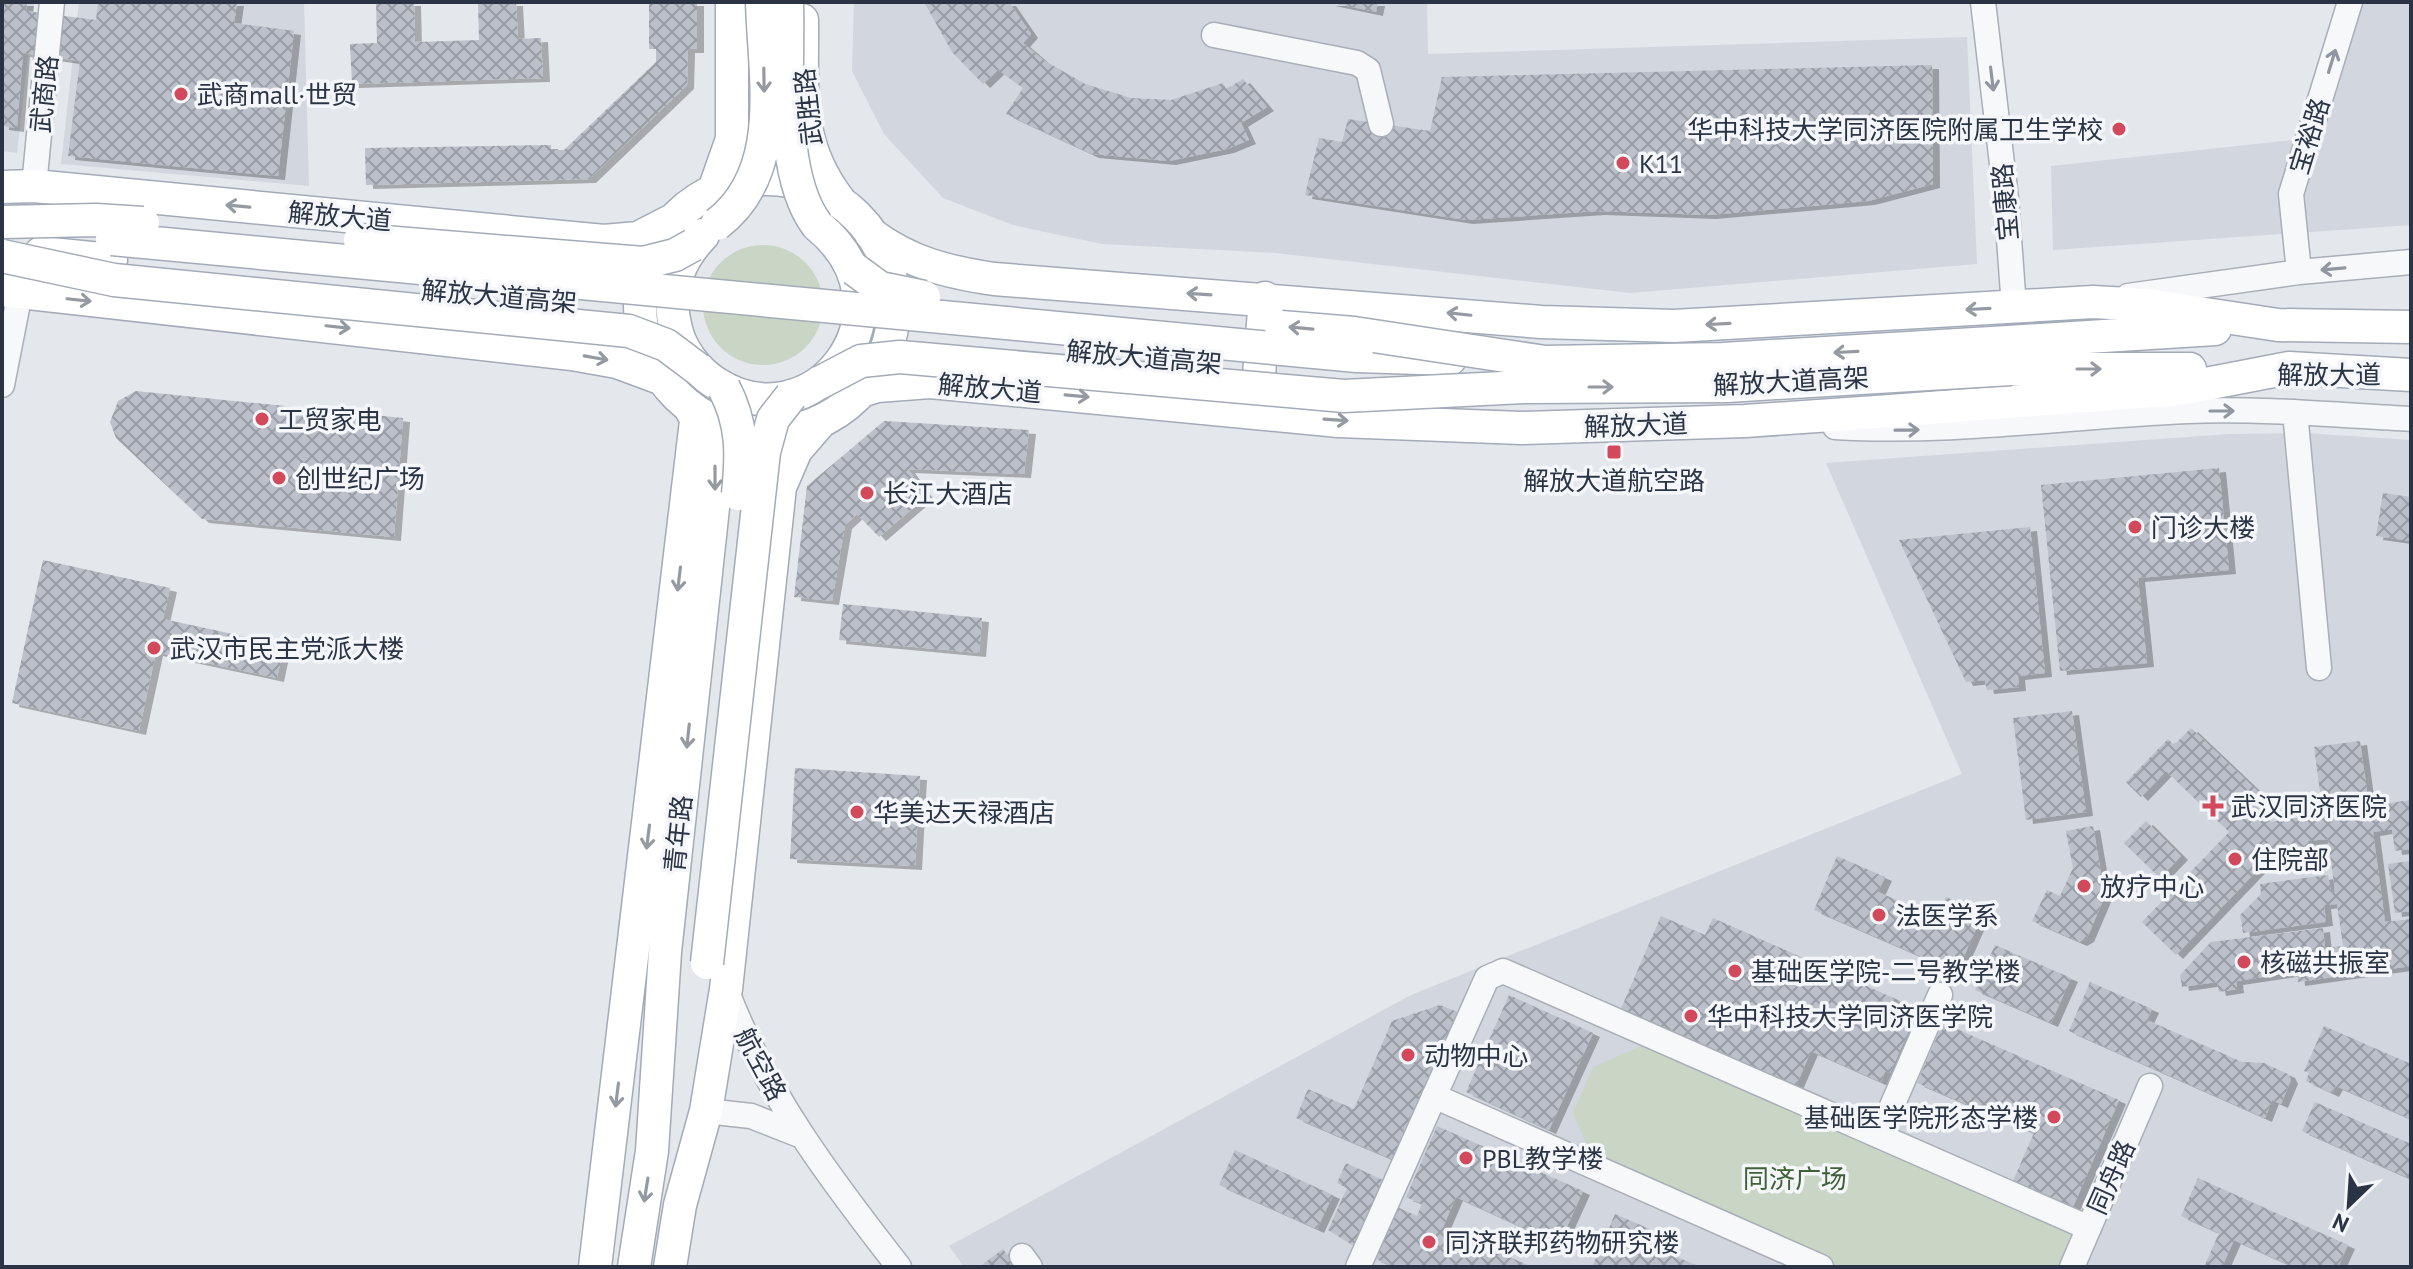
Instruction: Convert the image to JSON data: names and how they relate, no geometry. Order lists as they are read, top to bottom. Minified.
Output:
{"streets":{"main road":["武胜路","解放大道","解放大道高架","青年路"],"street":["武商路","宝裕路","宝康路","航空路","同舟路"]},"crossings":[["武商路","解放大道"],["武胜路","解放大道"],["武胜路","青年路"],["宝康路","解放大道"],["解放大道","解放大道高架"],["解放大道","青年路"]],"one_way":["宝裕路","宝康路"],"parks":["同济广场"],"places":{"other":["武商mall·世贸","华中科技大学同济医院附属卫生学校","K11","工贸家电","创世纪广场","长江大酒店","门诊大楼","武汉市民主党派大楼","华美达天禄酒店","住院部","放疗中心","法医学系","核磁共振室","基础医学院-二号教学楼","华中科技大学同济医学院","动物中心","基础医学院形态学楼","PBL教学楼","同济联邦药物研究楼"],"transit":["解放大道航空路"],"health":["武汉同济医院"]},"north":"bottom left"}
